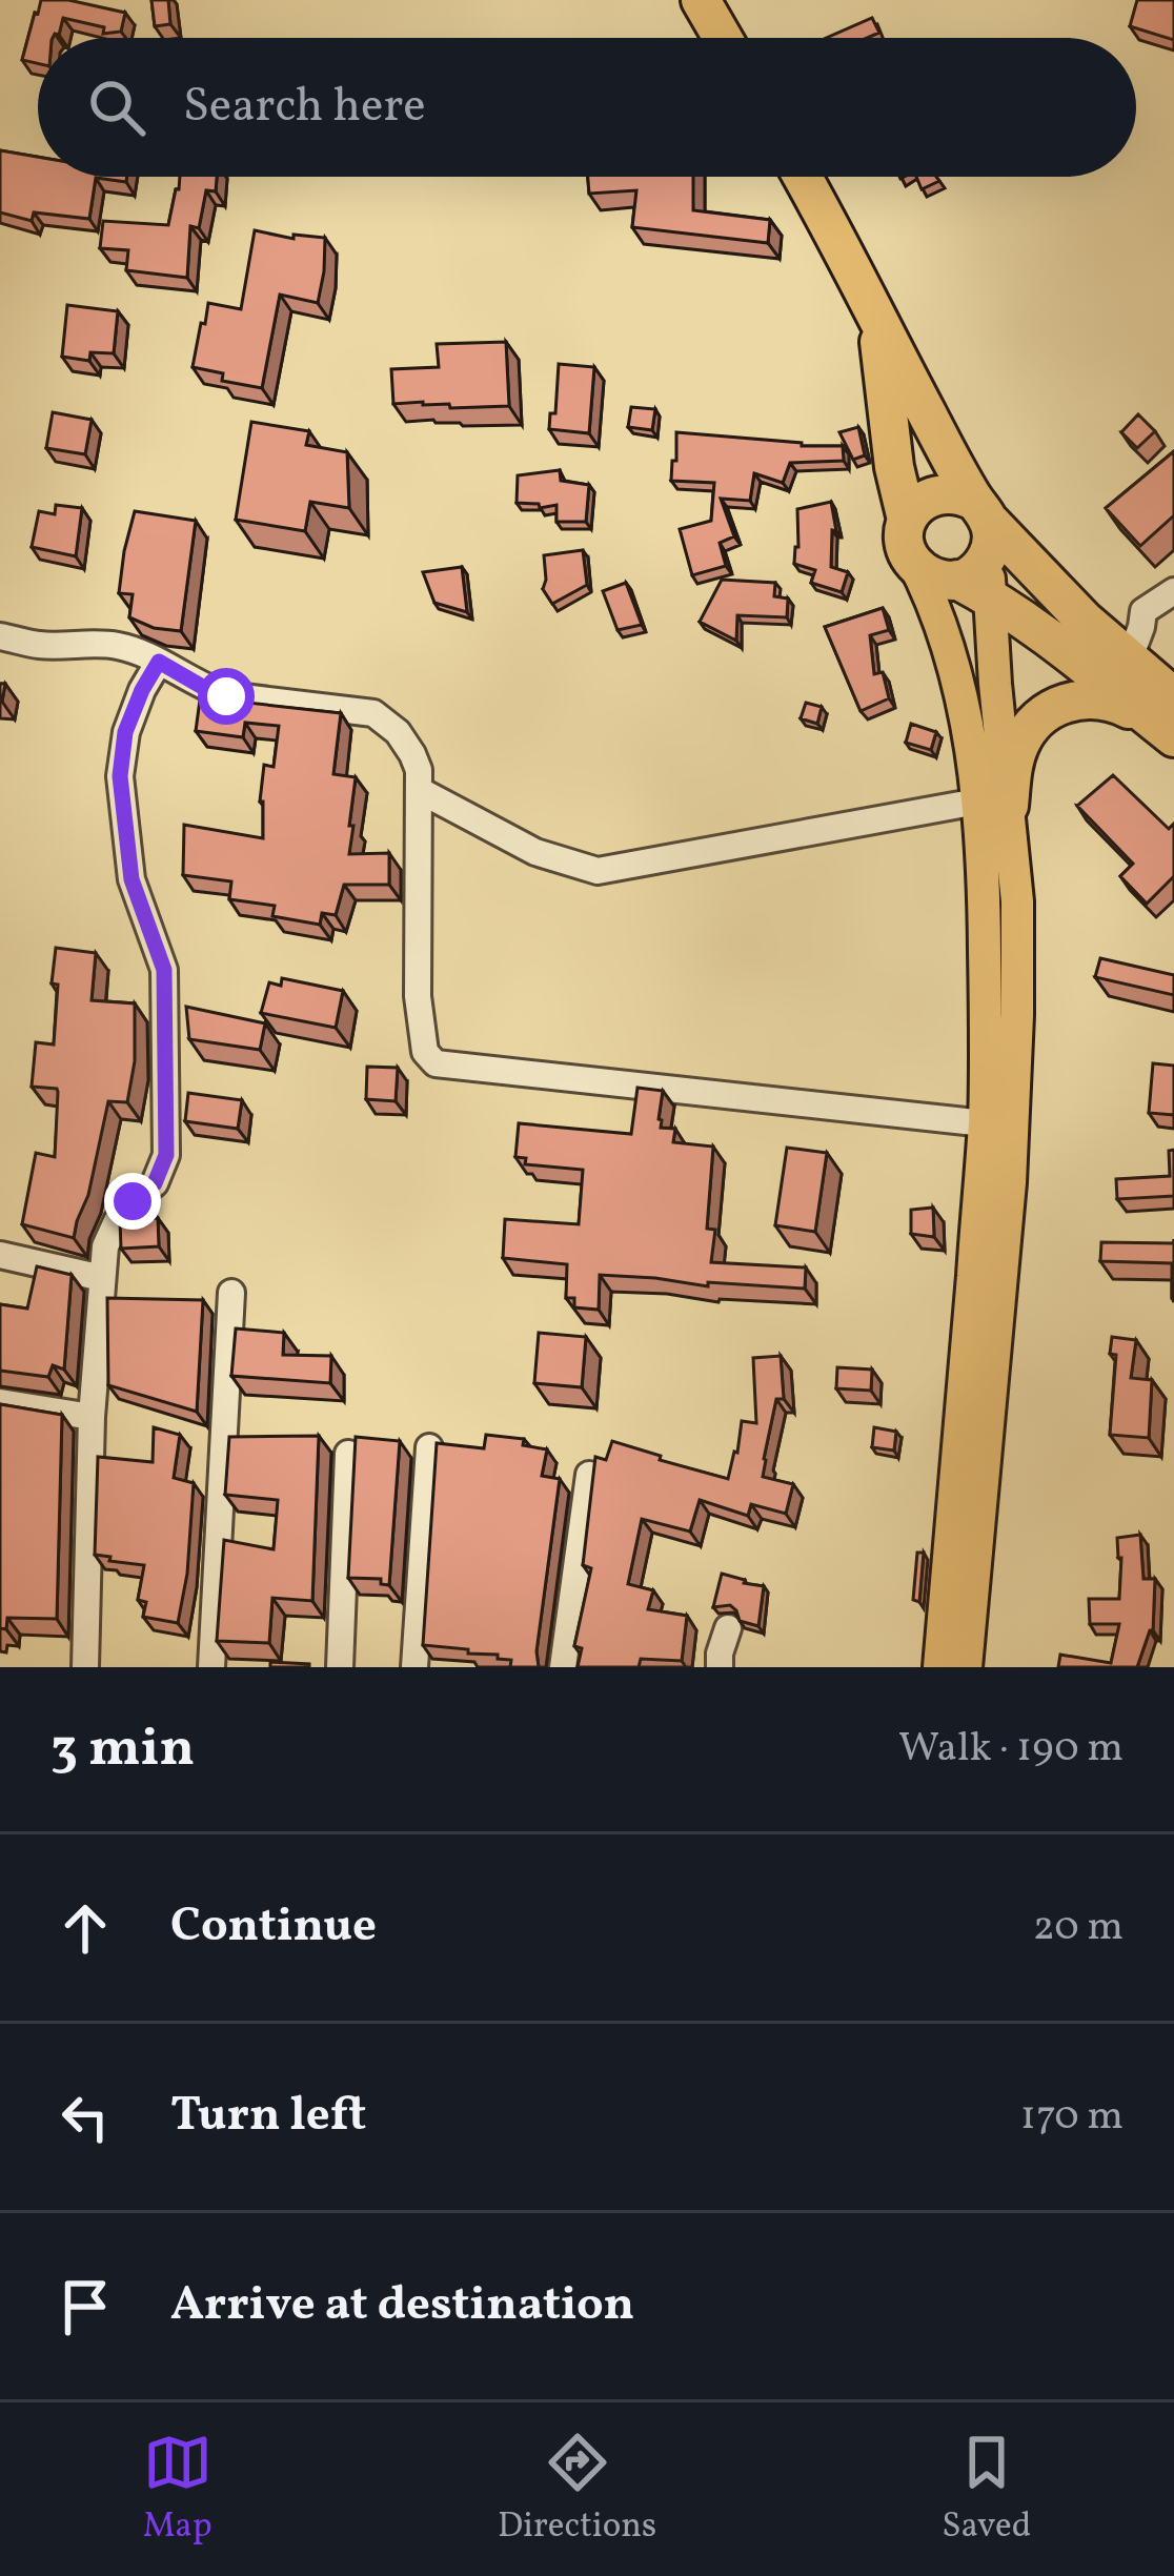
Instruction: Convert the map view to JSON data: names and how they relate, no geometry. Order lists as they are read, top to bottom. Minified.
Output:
{"page":{"search":"Search here","heading":["3 min","Walk · 190 m"],"list":[["Continue","20 m"],["Turn left","170 m"],"Arrive at destination"],"nav":["Map","Directions","Saved"]}}
